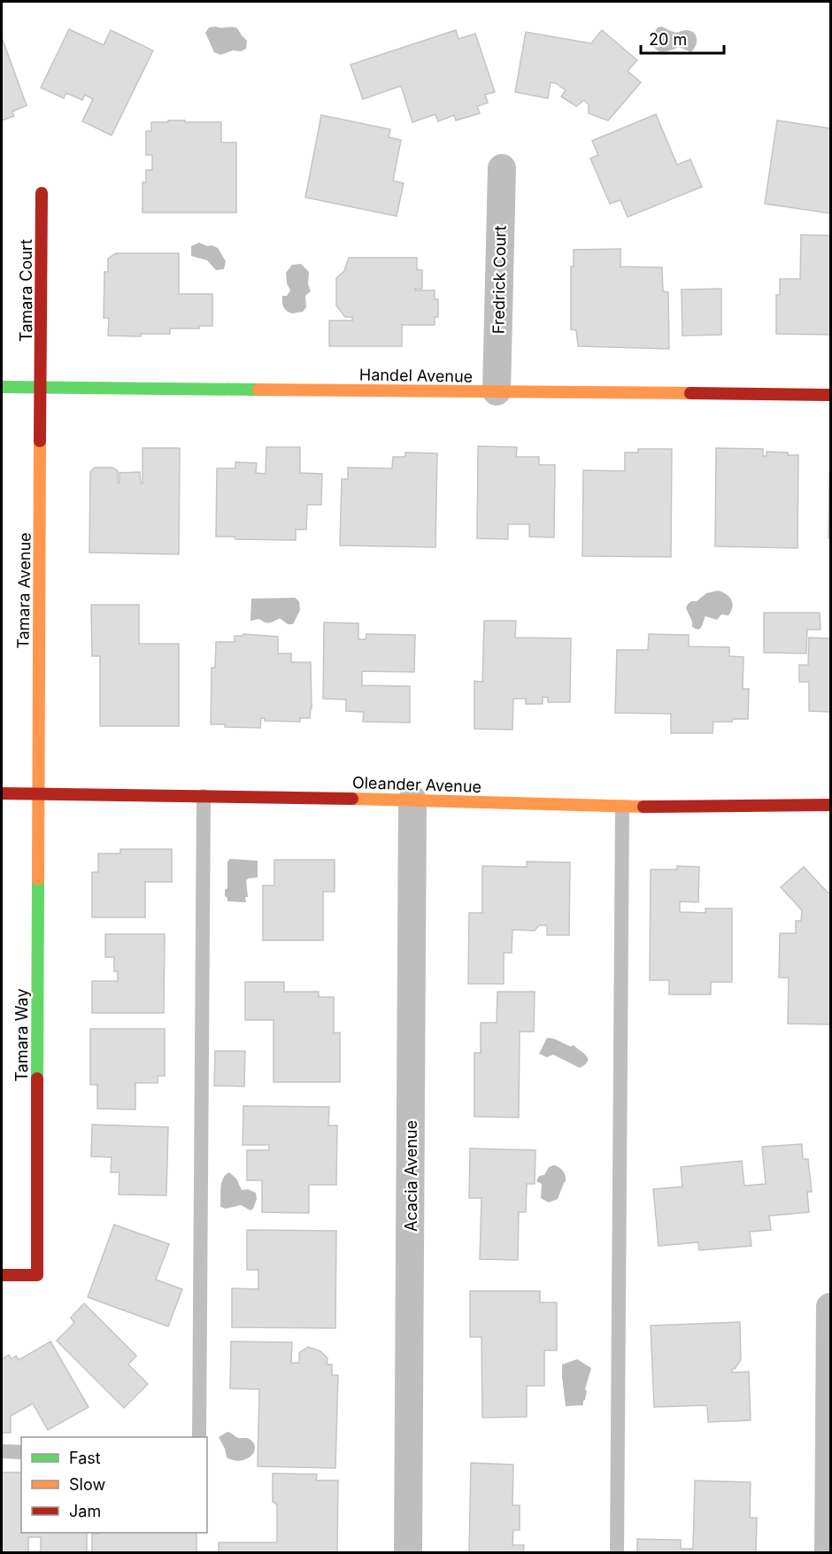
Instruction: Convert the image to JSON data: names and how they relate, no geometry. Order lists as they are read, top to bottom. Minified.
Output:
{"streets":{"street":["Fredrick Court","Tamara Court","Handel Avenue","Tamara Avenue","Oleander Avenue","Tamara Way","Acacia Avenue"]},"crossings":[["Fredrick Court","Handel Avenue"],["Tamara Court","Handel Avenue"],["Tamara Court","Tamara Avenue"],["Handel Avenue","Tamara Avenue"],["Tamara Avenue","Oleander Avenue"],["Tamara Avenue","Tamara Way"],["Oleander Avenue","Tamara Way"],["Oleander Avenue","Acacia Avenue"]],"legend":["Fast","Slow","Jam"],"scale_bar":"20 m"}
